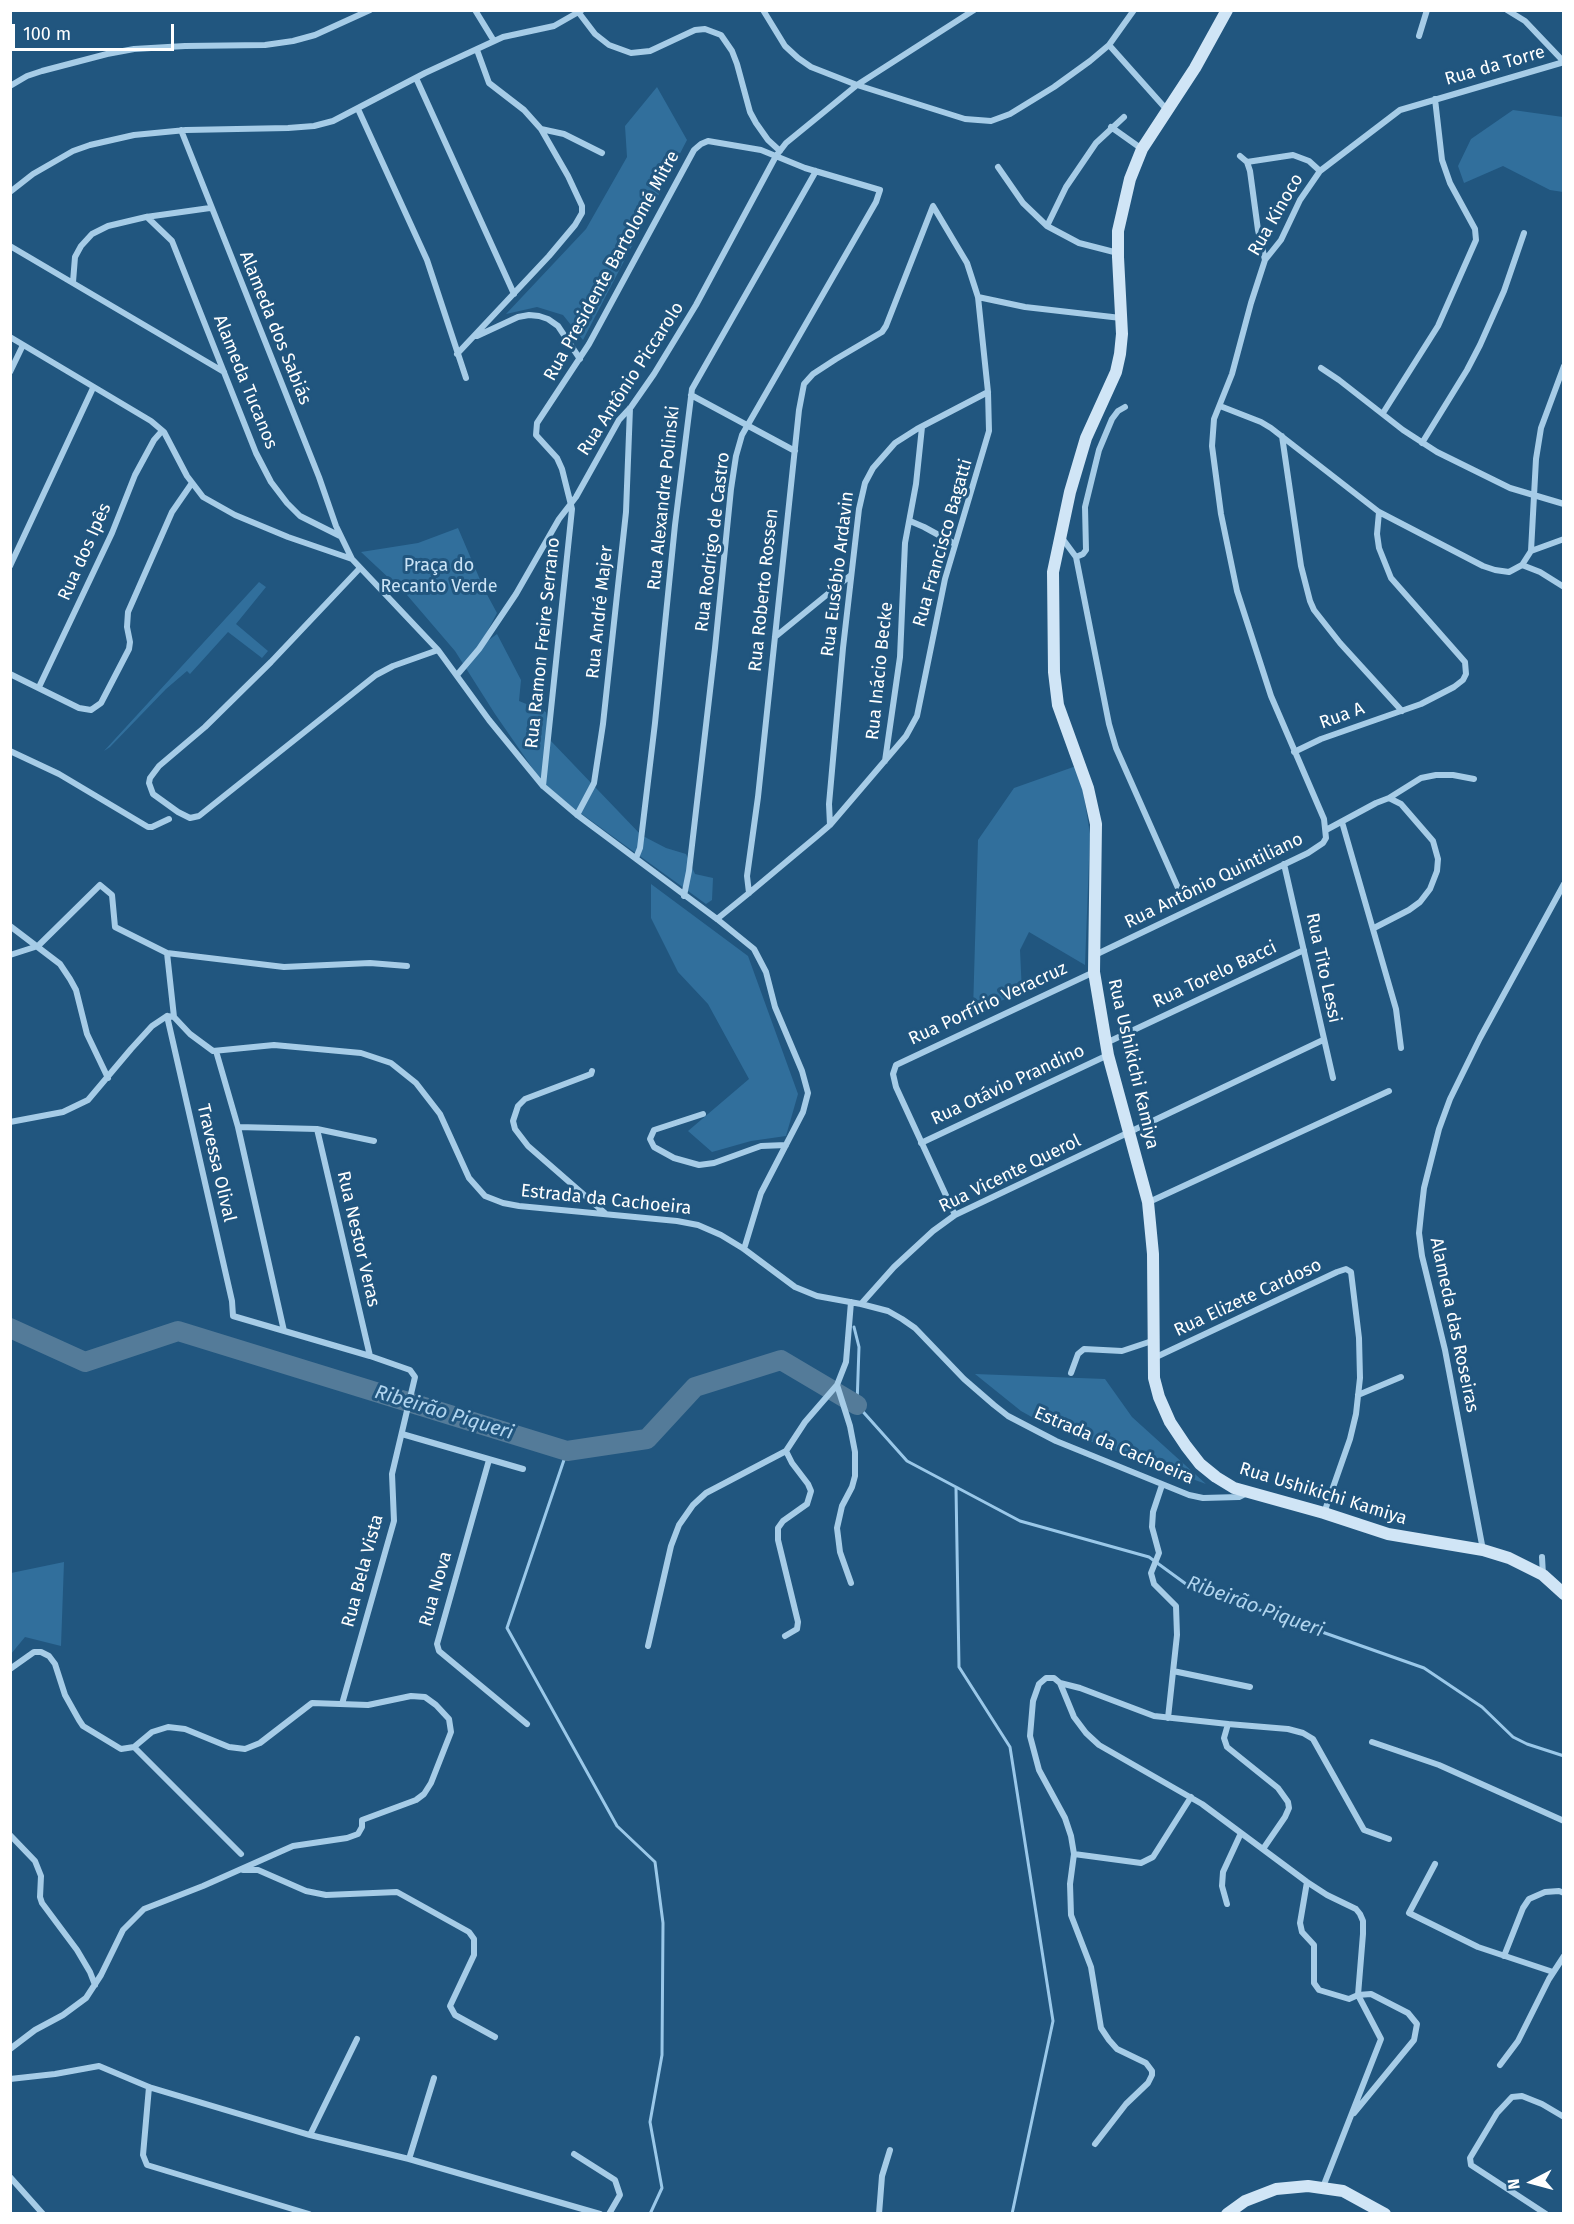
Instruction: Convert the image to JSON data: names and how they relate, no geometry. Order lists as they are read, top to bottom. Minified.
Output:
{"streets":{"main road":["Rua Ushikichi Kamiya"],"street":["Rua da Torre","Rua Kinoco","Rua Presidente Bartolomé Mitre","Alameda dos Sabiás","Rua Antônio Piccarolo","Alameda Tucanos","Rua Alexandre Polinski","Rua Rodrigo de Castro","Rua Francisco Bagatti","Rua dos Ipês","Rua Eusébio Ardavin","Rua Roberto Rossen","Rua André Majer","Rua Ramon Freire Serrano","Rua Inácio Becke","Rua A","Rua Antônio Quintiliano","Rua Tito Lessi","Rua Torelo Bacci","Rua Porfírio Veracruz","Rua Otávio Prandino","Travessa Olival","Rua Vicente Querol","Estrada da Cachoeira","Rua Nestor Veras","Rua Elizete Cardoso","Alameda das Roseiras","Rua Bela Vista","Rua Nova"]},"crossings":[["Rua da Torre","Rua Kinoco"],["Rua Kinoco","Rua A"],["Rua Kinoco","Rua Antônio Quintiliano"],["Rua Presidente Bartolomé Mitre","Rua Antônio Piccarolo"],["Rua Presidente Bartolomé Mitre","Rua Alexandre Polinski"],["Rua Presidente Bartolomé Mitre","Rua Rodrigo de Castro"],["Rua Presidente Bartolomé Mitre","Rua Ramon Freire Serrano"],["Alameda dos Sabiás","Rua Antônio Piccarolo"],["Alameda dos Sabiás","Alameda Tucanos"],["Alameda dos Sabiás","Rua Alexandre Polinski"],["Alameda dos Sabiás","Rua Rodrigo de Castro"],["Alameda dos Sabiás","Rua André Majer"],["Alameda dos Sabiás","Rua Ramon Freire Serrano"],["Alameda dos Sabiás","Rua Inácio Becke"],["Alameda dos Sabiás","Estrada da Cachoeira"],["Rua Antônio Piccarolo","Rua André Majer"],["Rua Antônio Piccarolo","Rua Ramon Freire Serrano"],["Rua Francisco Bagatti","Rua Eusébio Ardavin"],["Rua Francisco Bagatti","Rua Inácio Becke"],["Rua Eusébio Ardavin","Rua Inácio Becke"],["Rua Roberto Rossen","Rua Inácio Becke"],["Rua A","Rua Antônio Quintiliano"],["Rua Antônio Quintiliano","Rua Tito Lessi"],["Rua Antônio Quintiliano","Rua Ushikichi Kamiya"],["Rua Tito Lessi","Rua Torelo Bacci"],["Rua Tito Lessi","Rua Vicente Querol"],["Rua Torelo Bacci","Rua Ushikichi Kamiya"],["Rua Torelo Bacci","Rua Otávio Prandino"],["Rua Porfírio Veracruz","Rua Ushikichi Kamiya"],["Rua Porfírio Veracruz","Rua Otávio Prandino"],["Rua Ushikichi Kamiya","Rua Otávio Prandino"],["Rua Ushikichi Kamiya","Rua Vicente Querol"],["Rua Ushikichi Kamiya","Estrada da Cachoeira"],["Rua Ushikichi Kamiya","Rua Elizete Cardoso"],["Rua Ushikichi Kamiya","Alameda das Roseiras"],["Rua Vicente Querol","Estrada da Cachoeira"],["Rua Nestor Veras","Rua Bela Vista"]],"water":["Ribeirão Piqueri"],"parks":["Praça do Recanto Verde"],"scale_bar":"100 m","north":"left"}
